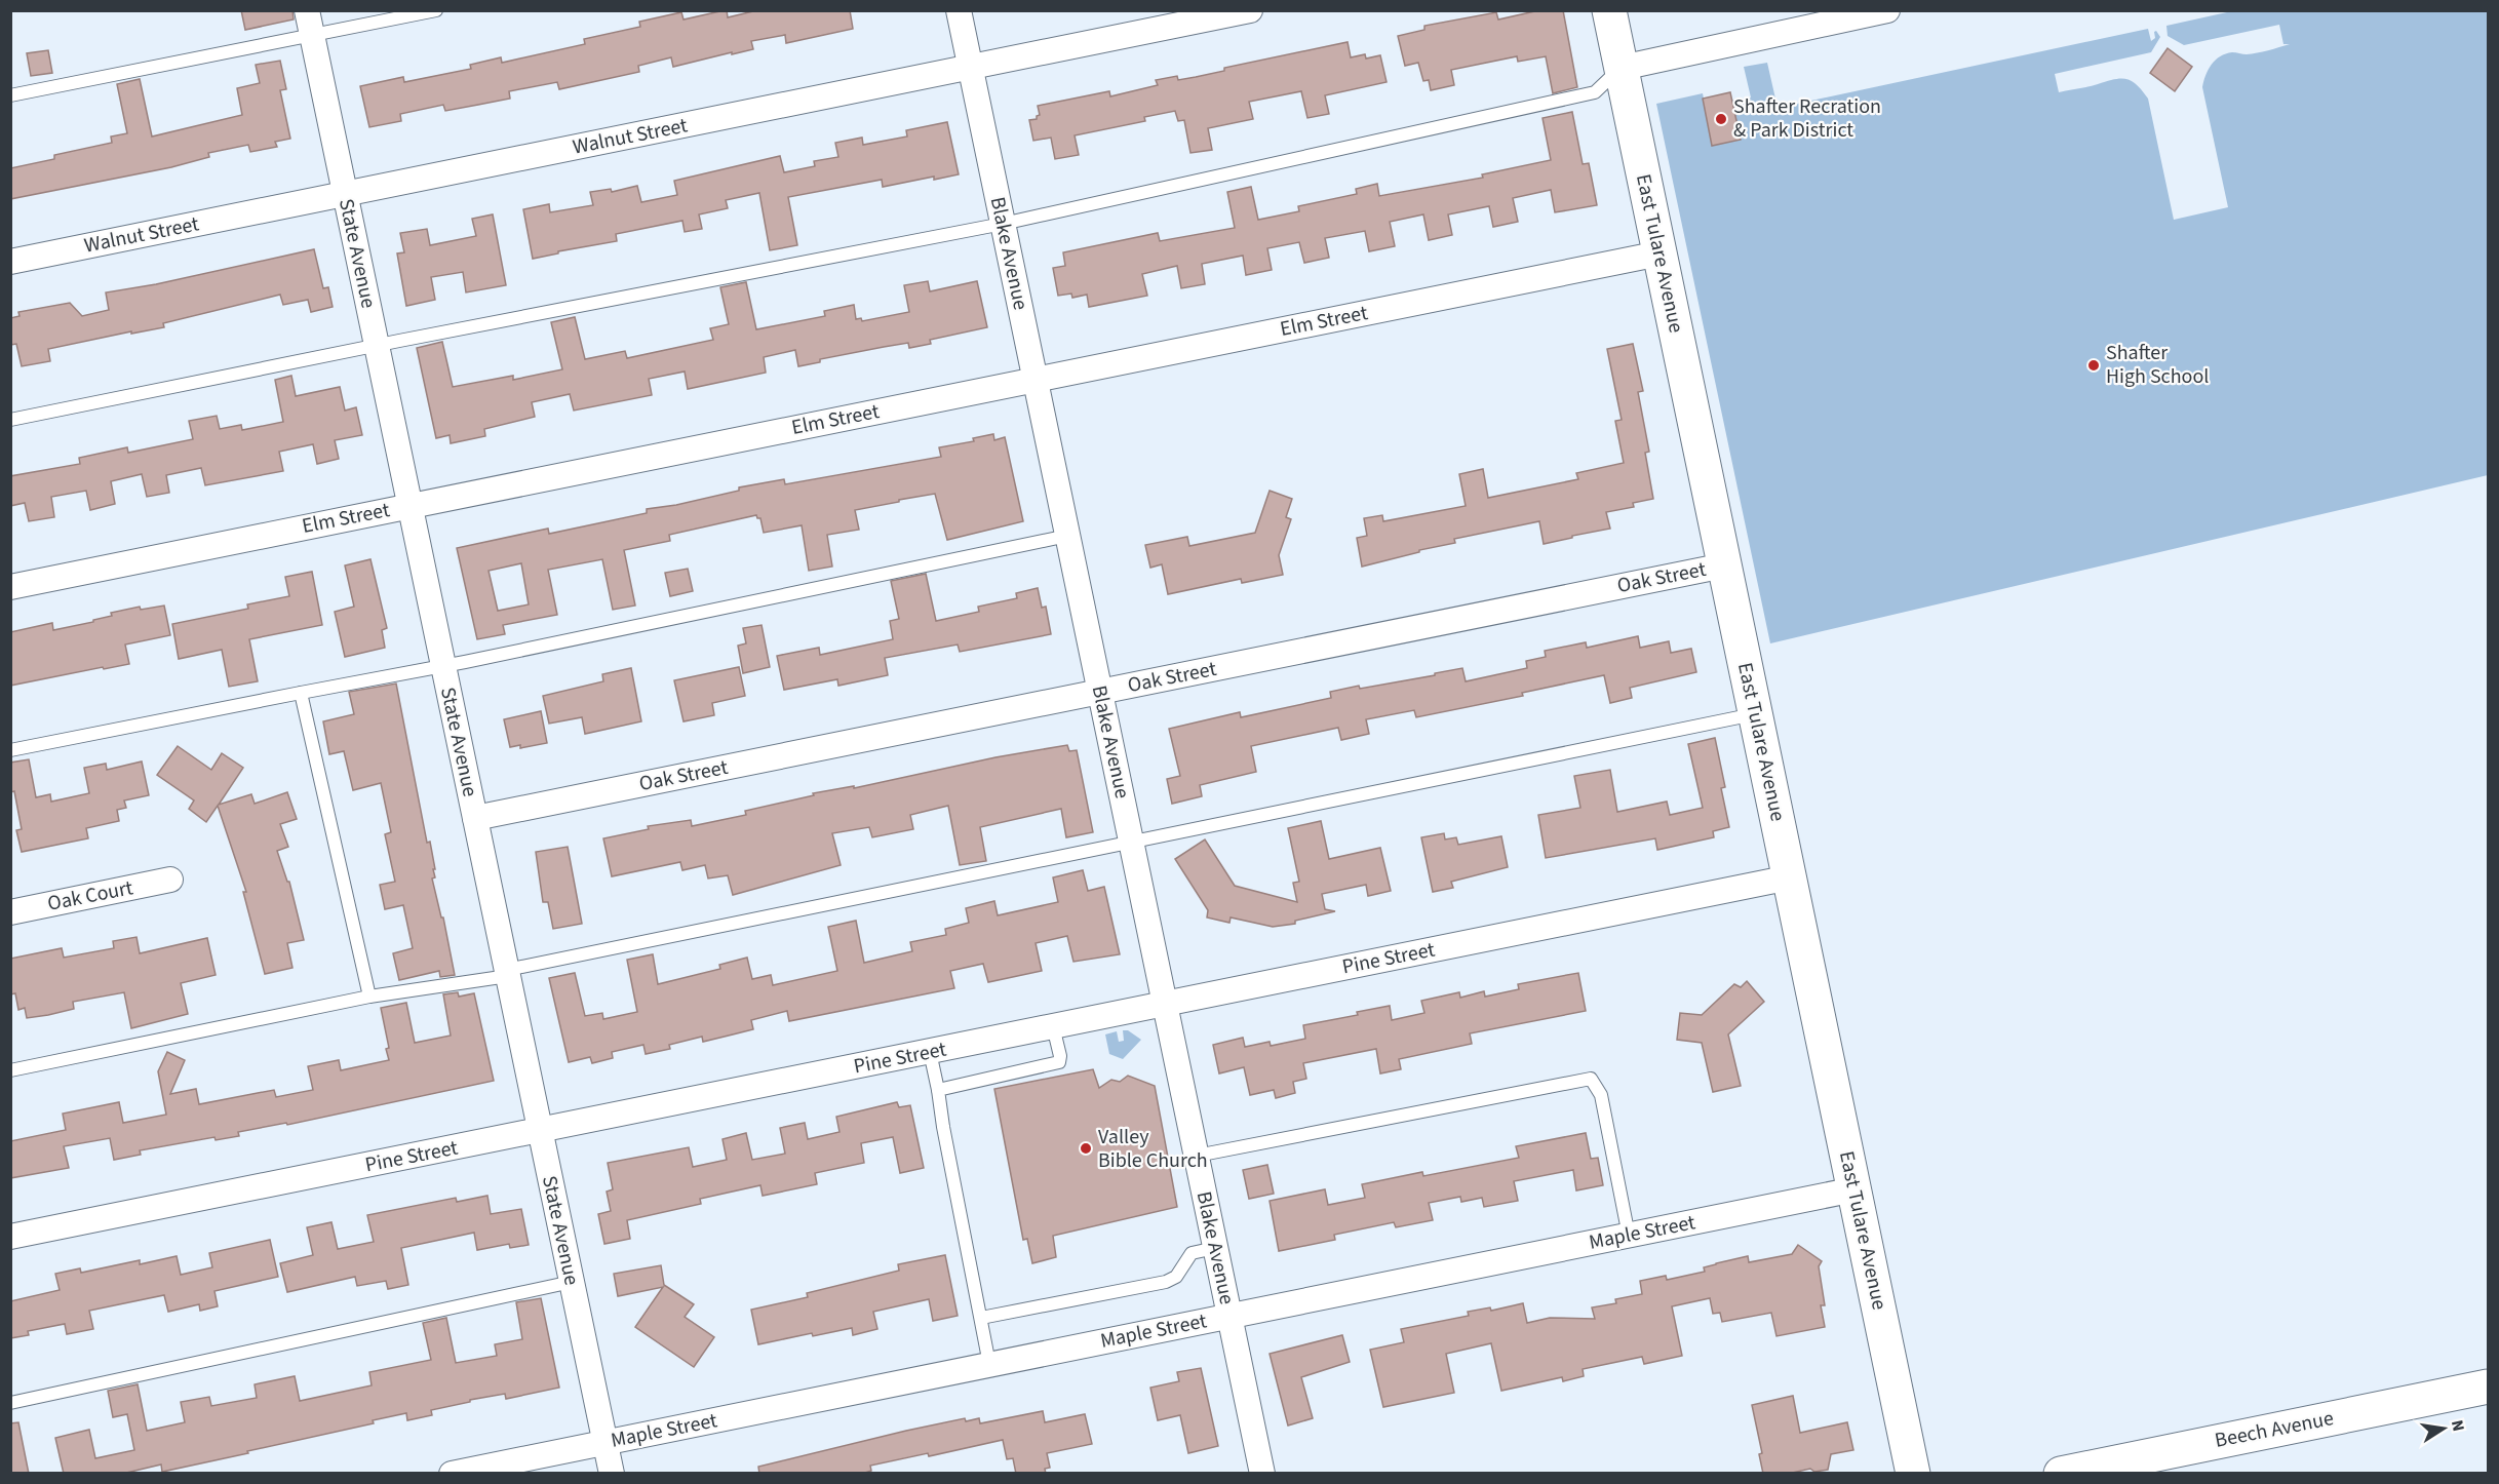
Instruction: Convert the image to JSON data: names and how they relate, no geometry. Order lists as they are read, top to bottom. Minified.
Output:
{"streets":{"street":["Walnut Street","State Avenue","Blake Avenue","East Tulare Avenue","Elm Street","Oak Street","Oak Court","Pine Street","Maple Street","Beech Avenue"]},"crossings":[["Walnut Street","State Avenue"],["Walnut Street","Blake Avenue"],["State Avenue","Elm Street"],["State Avenue","Oak Street"],["State Avenue","Pine Street"],["State Avenue","Maple Street"],["Blake Avenue","Elm Street"],["Blake Avenue","Oak Street"],["Blake Avenue","Pine Street"],["Blake Avenue","Maple Street"],["East Tulare Avenue","Elm Street"],["East Tulare Avenue","Oak Street"],["East Tulare Avenue","Pine Street"],["East Tulare Avenue","Maple Street"]],"places":["Shafter Recration & Park District","Shafter High School","Valley Bible Church"],"north":"right"}
